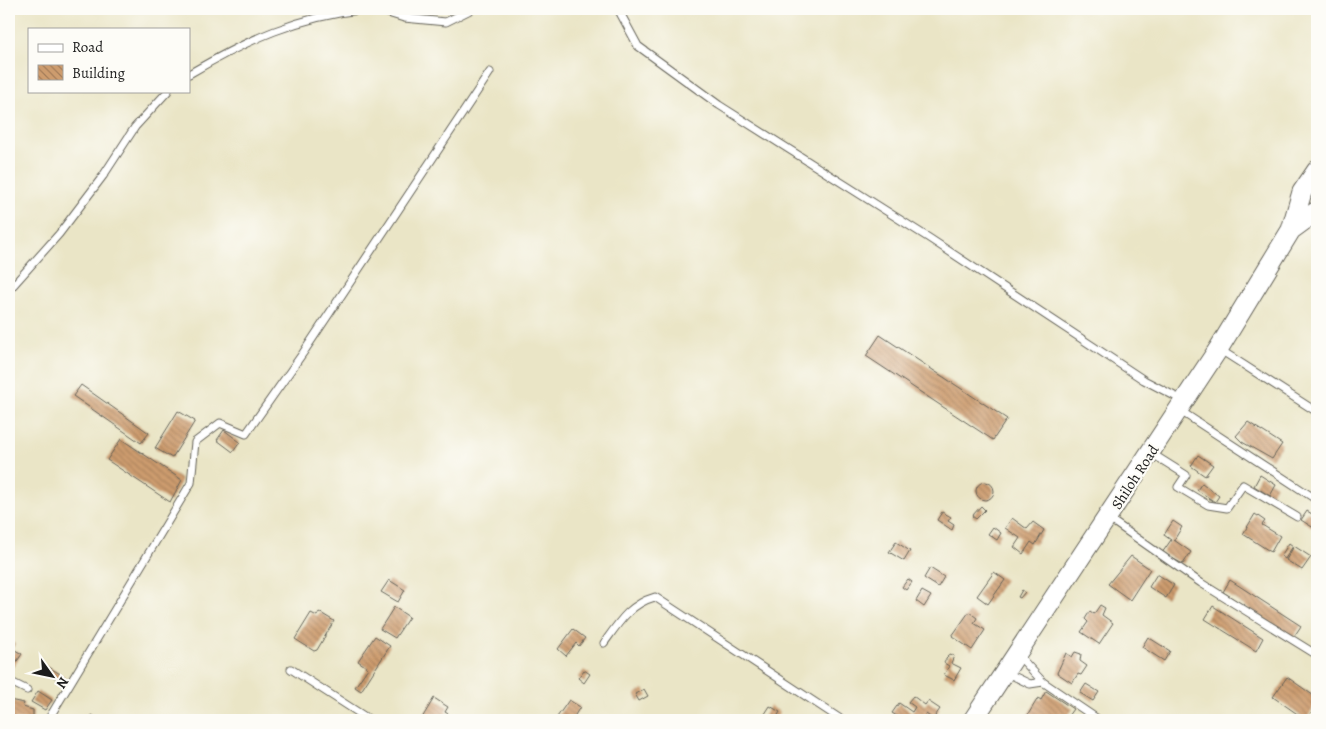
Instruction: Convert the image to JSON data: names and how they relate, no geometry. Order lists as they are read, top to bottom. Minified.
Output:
{"streets":{"main road":["Shiloh Road"]},"legend":["Road","Building"],"north":"bottom right"}
